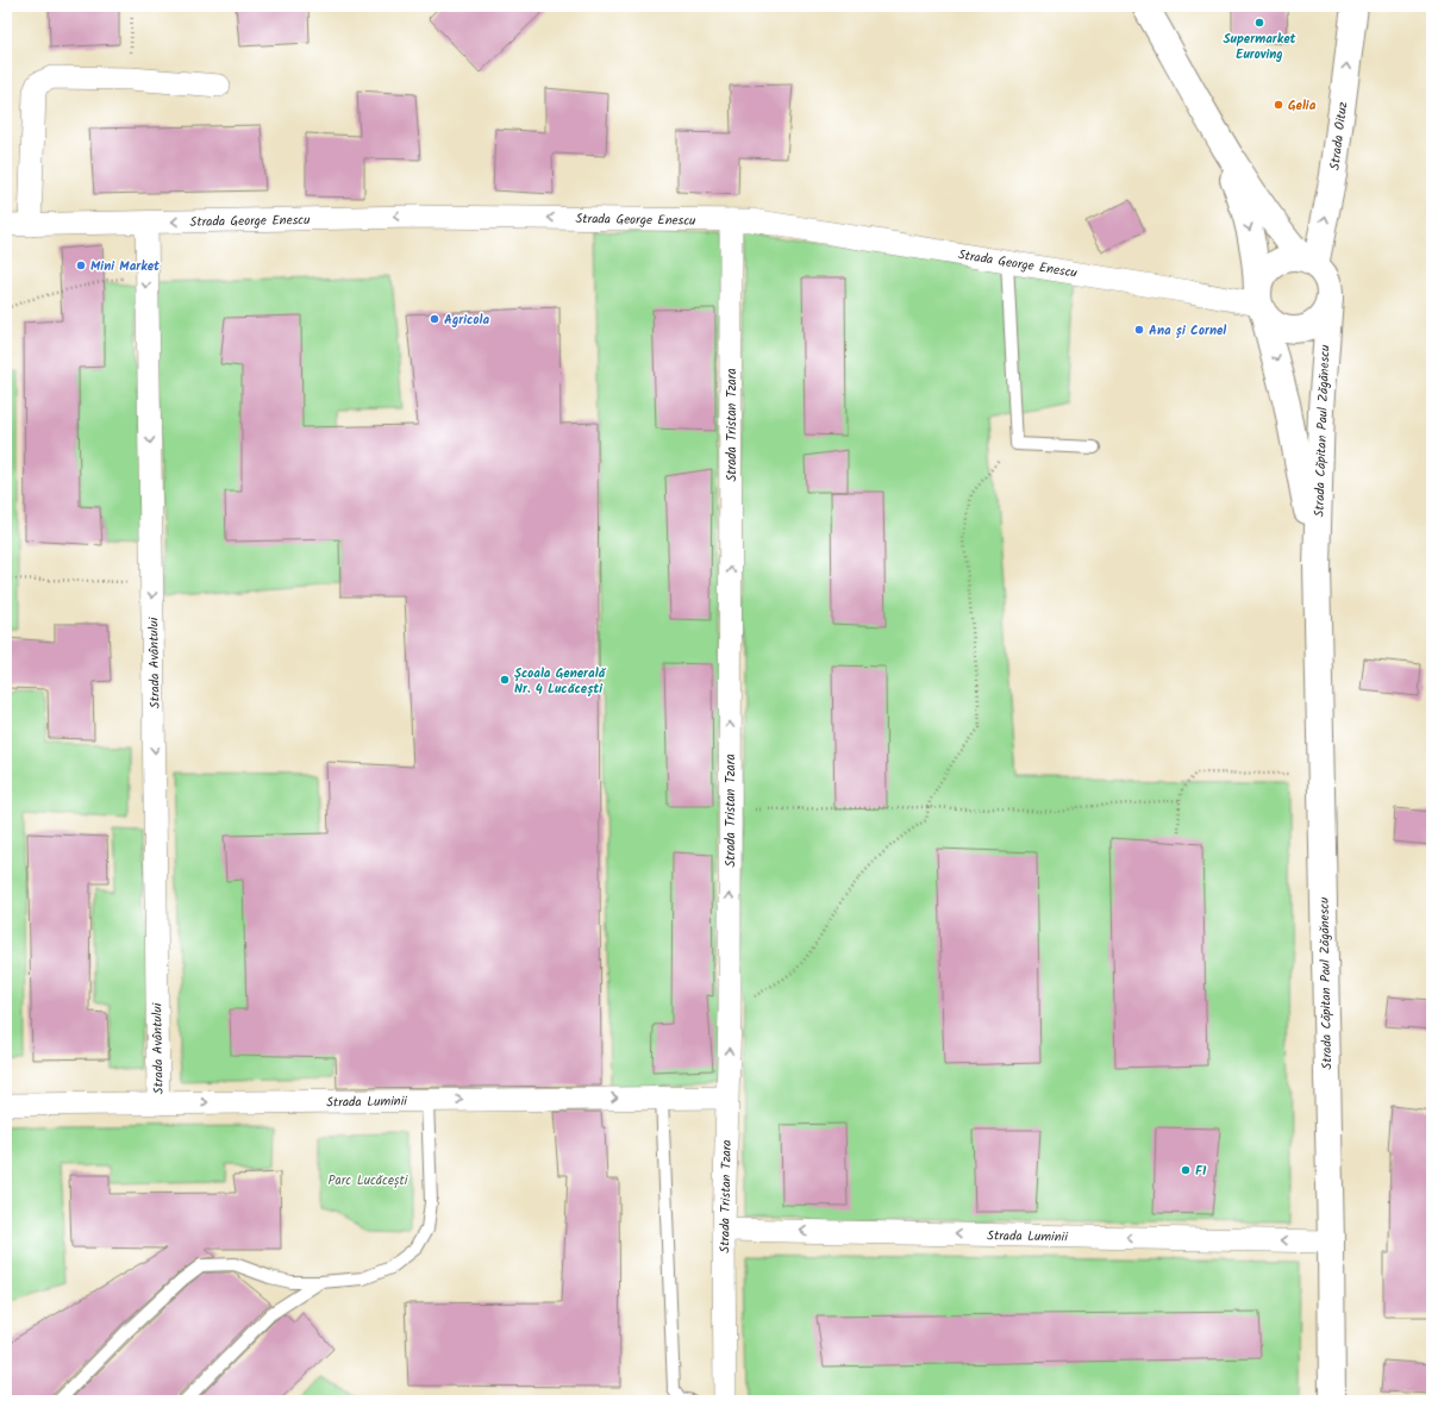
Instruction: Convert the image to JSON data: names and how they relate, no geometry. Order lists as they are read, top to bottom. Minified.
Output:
{"streets":{"main road":["Strada Oituz","Strada Căpitan Paul Zăgănescu"],"street":["Strada George Enescu","Strada Tristan Tzara","Strada Avântului","Strada Luminii"]},"crossings":[["Strada Oituz","Strada George Enescu"],["Strada Oituz","Strada Căpitan Paul Zăgănescu"],["Strada George Enescu","Strada Tristan Tzara"],["Strada George Enescu","Strada Căpitan Paul Zăgănescu"],["Strada George Enescu","Strada Avântului"],["Strada Tristan Tzara","Strada Luminii"],["Strada Căpitan Paul Zăgănescu","Strada Luminii"],["Strada Avântului","Strada Luminii"]],"one_way":["Strada Oituz","Strada George Enescu","Strada Tristan Tzara","Strada Avântului"],"parks":["Parc Lucăcești"],"places":["Supermarket Euroving","Gelia","Mini Market","Agricola","Ana și Cornel","Școala Generală Nr. 4 Lucăcești","F1"]}
